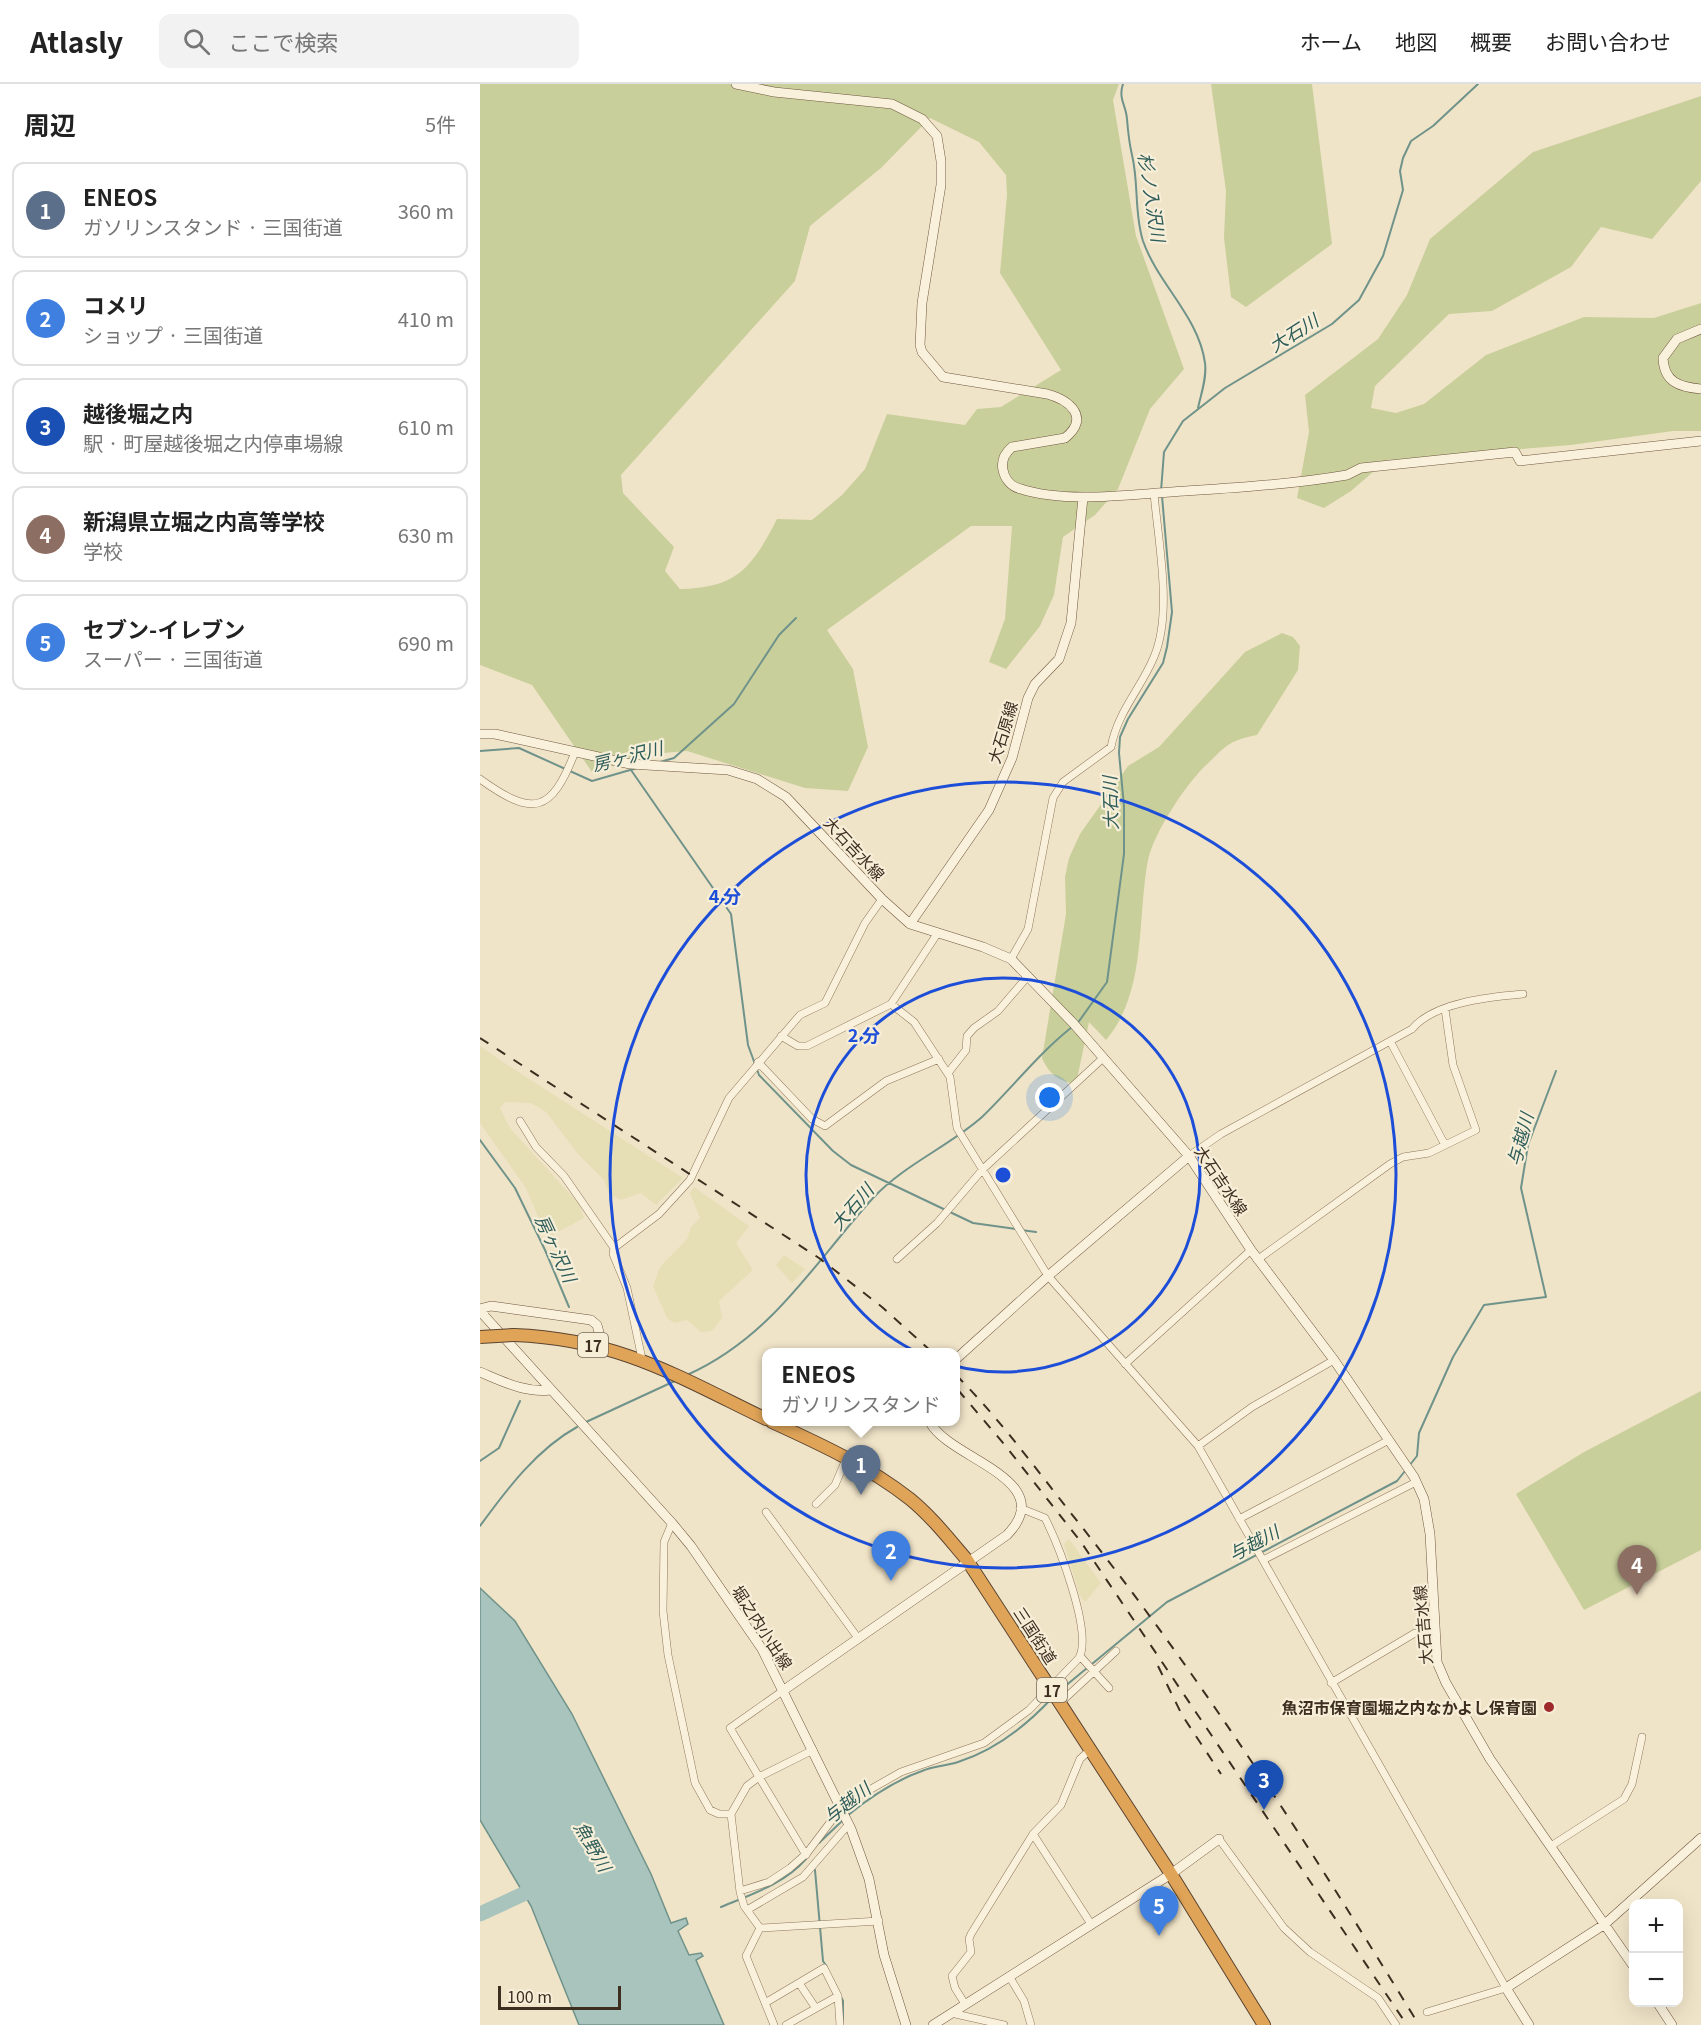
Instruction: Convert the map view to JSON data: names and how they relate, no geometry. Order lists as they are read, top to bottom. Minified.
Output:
{"streets":{"highway":["17","三国街道"],"main road":["大石原線","大石吉水線","堀之内小出線"]},"crossings":[["大石原線","大石吉水線"]],"water":["杉ノ入沢川","大石川","房ヶ沢川","与越川","魚野川"],"places":["魚沼市保育園堀之内なかよし保育園"],"scale_bar":"100 m","page":{"header":"Atlasly","search":"ここで検索","nav":["ホーム","地図","概要","お問い合わせ"],"heading":["周辺","5件"],"list":[{"mark":"1","name":"ENEOS","note":"ガソリンスタンド · 三国街道","value":"360 m"},{"mark":"2","name":"コメリ","note":"ショップ · 三国街道","value":"410 m"},{"mark":"3","name":"越後堀之内","note":"駅 · 町屋越後堀之内停車場線","value":"610 m"},{"mark":"4","name":"新潟県立堀之内高等学校","note":"学校","value":"630 m"},{"mark":"5","name":"セブン-イレブン","note":"スーパー · 三国街道","value":"690 m"}],"popup":["ENEOS","ガソリンスタンド"],"pins":["1","2","4","3","5"],"map_buttons":["+","−"],"scale":"100 m"},"rings":["4 分","2 分"]}
